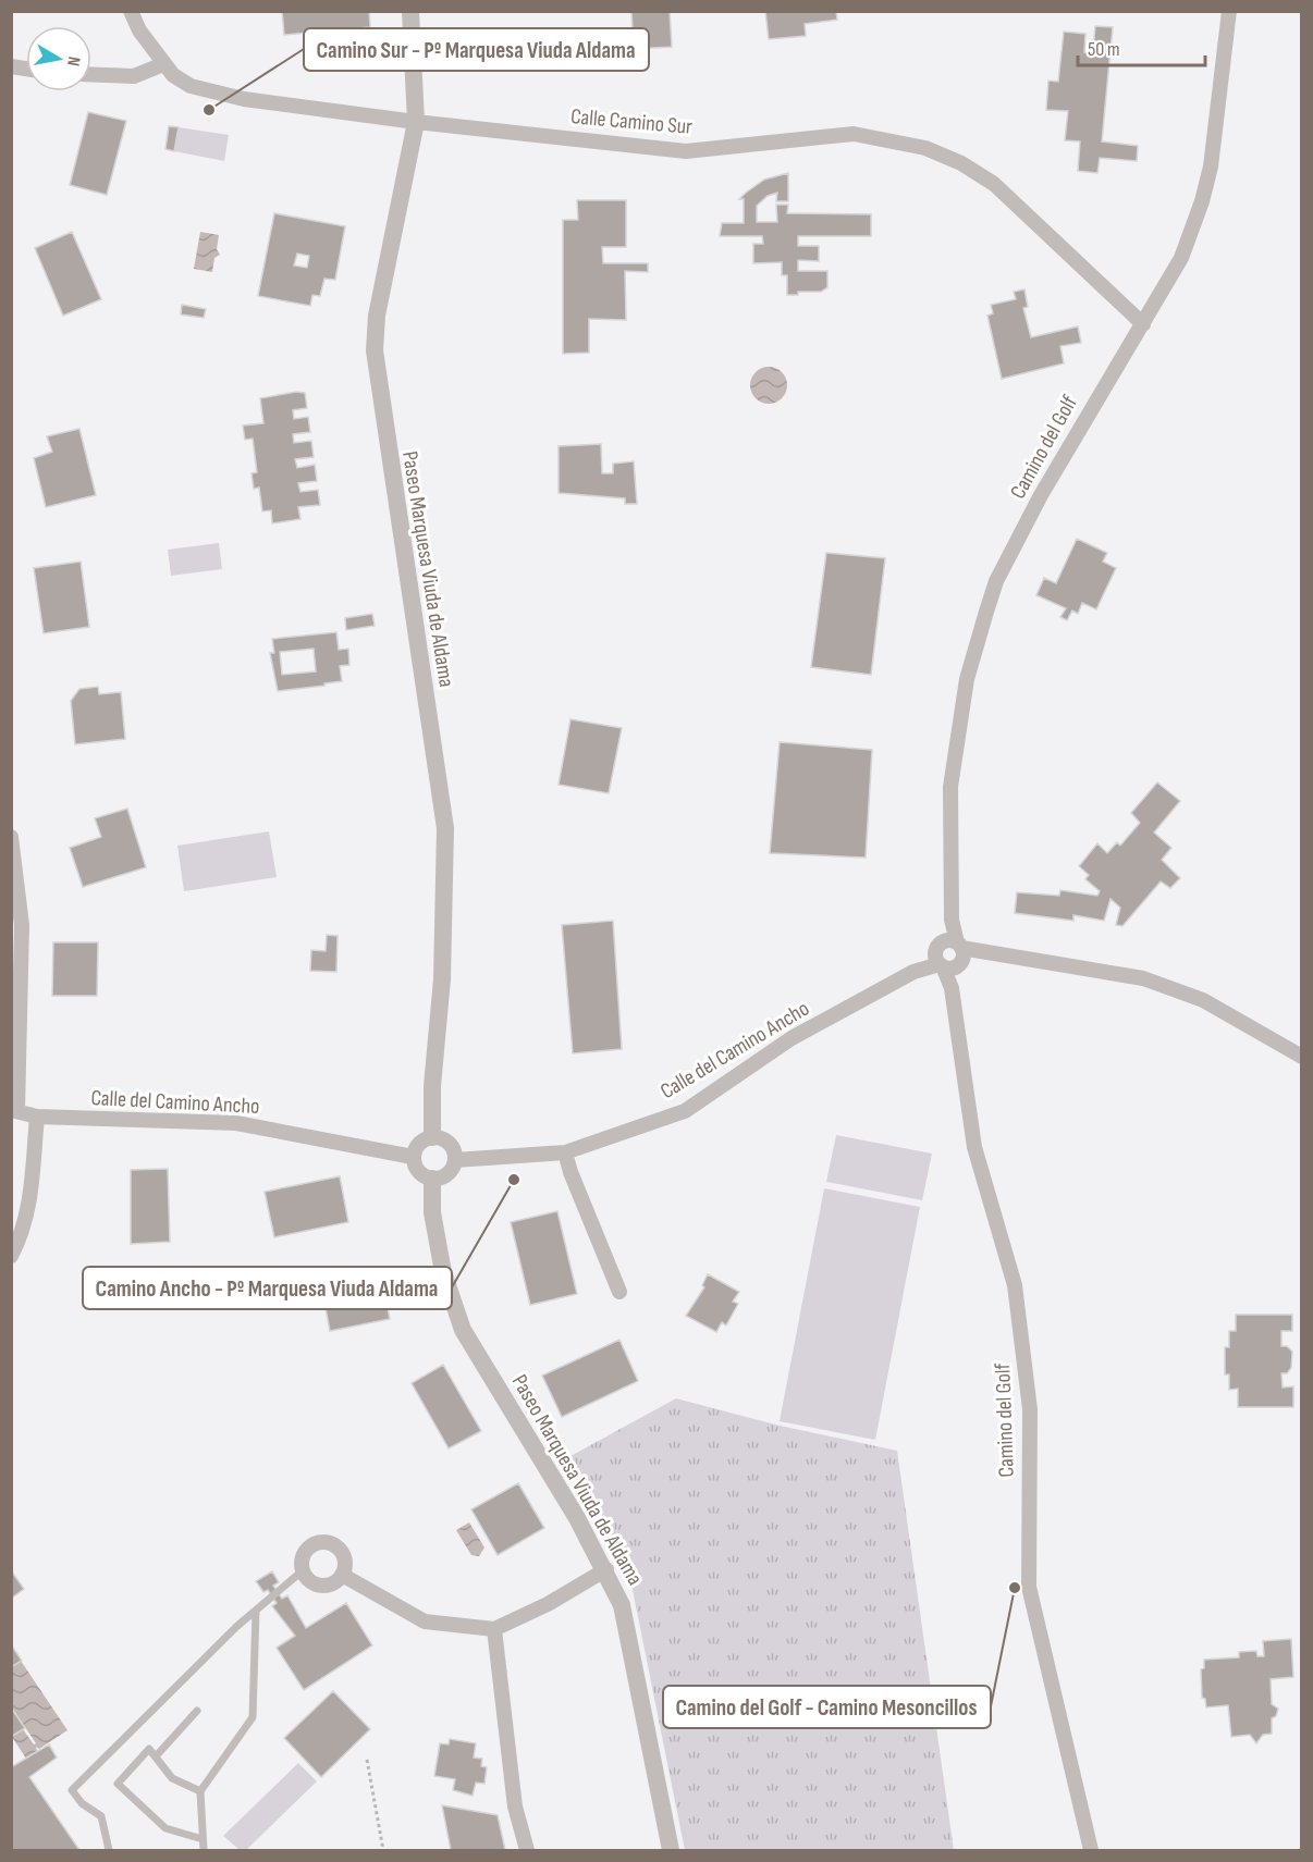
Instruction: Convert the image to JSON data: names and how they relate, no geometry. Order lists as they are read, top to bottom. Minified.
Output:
{"streets":{"street":["Calle Camino Sur","Camino del Golf","Paseo Marquesa Viuda de Aldama","Calle del Camino Ancho"]},"crossings":[["Calle Camino Sur","Camino del Golf"],["Calle Camino Sur","Paseo Marquesa Viuda de Aldama"],["Camino del Golf","Calle del Camino Ancho"],["Paseo Marquesa Viuda de Aldama","Calle del Camino Ancho"]],"places":["Camino Sur - Pº Marquesa Viuda Aldama","Camino Ancho - Pº Marquesa Viuda Aldama","Camino del Golf - Camino Mesoncillos"],"scale_bar":"50 m","north":"right"}
